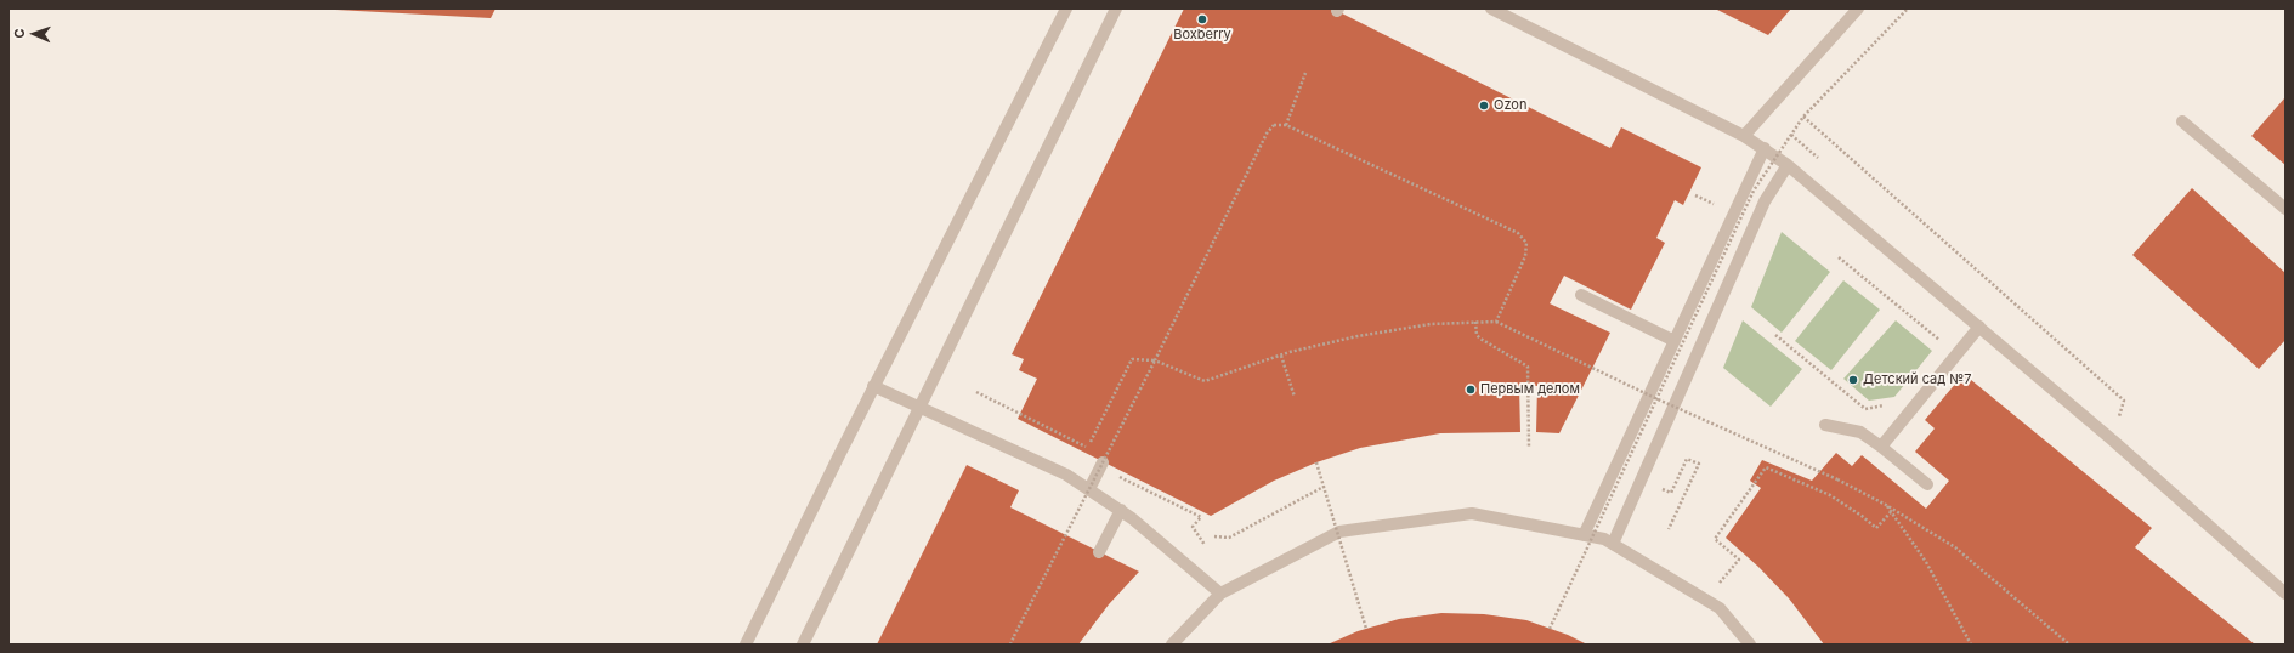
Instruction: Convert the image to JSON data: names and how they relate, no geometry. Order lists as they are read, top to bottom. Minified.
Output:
{"places":["Boxberry","Ozon","Детский сад №7","Первым делом"],"north":"left"}
